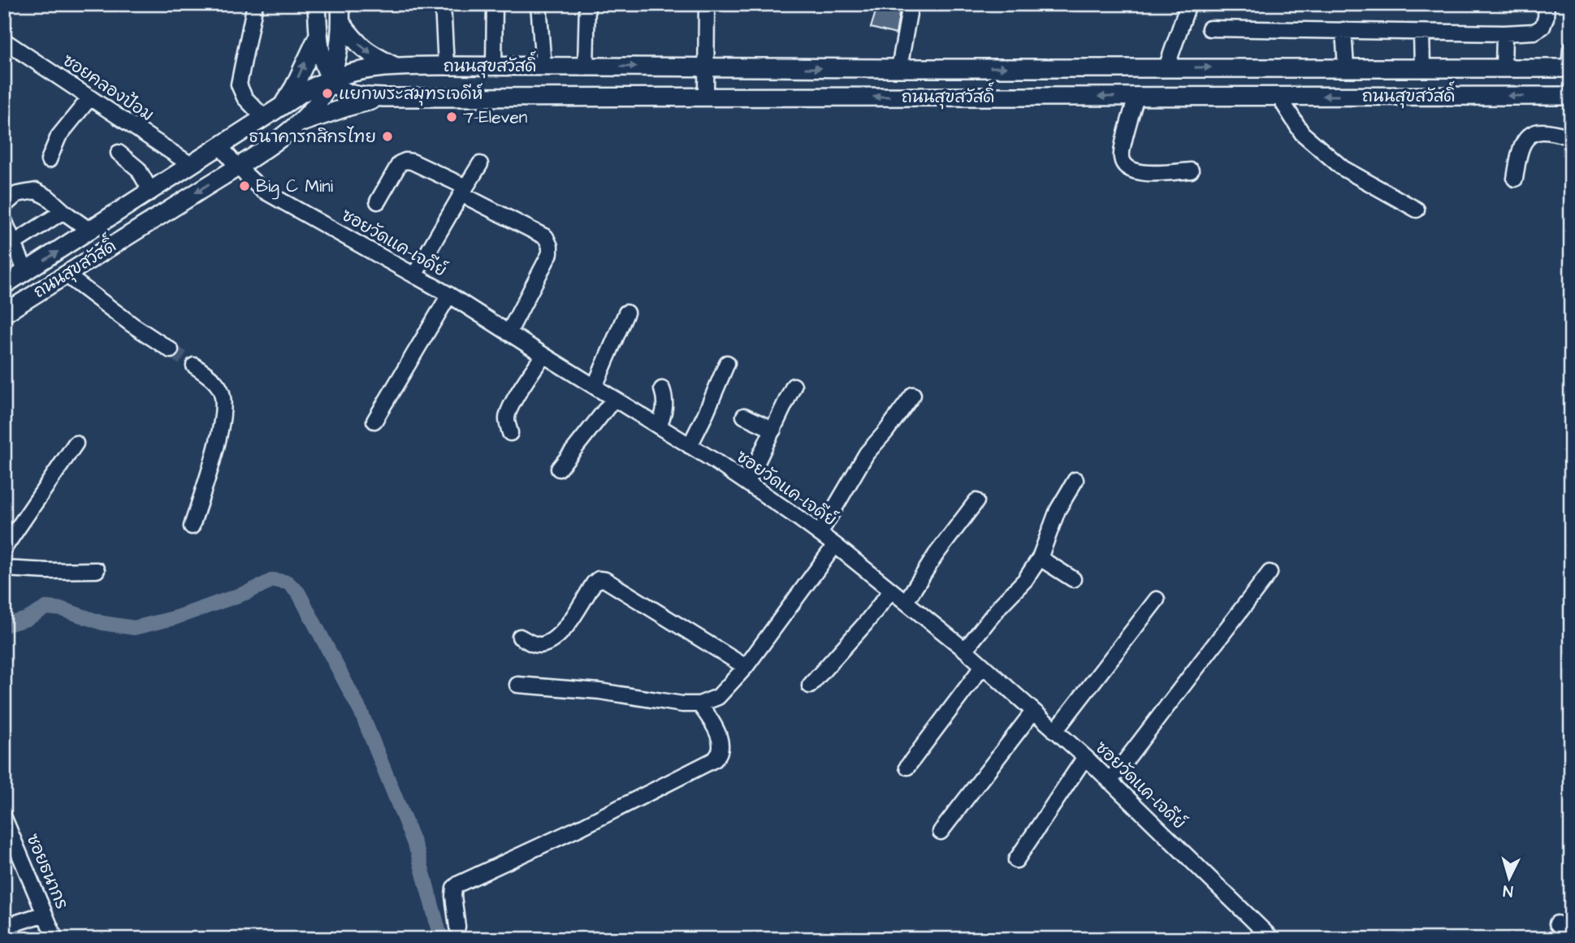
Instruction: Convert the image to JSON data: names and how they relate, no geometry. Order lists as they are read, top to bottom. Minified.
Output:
{"streets":{"main road":["ถนนสุขสวัสดิ์"],"street":["ซอยคลองป้อม","ซอยวัดแค-เจดีย์","ซอยธนากร"]},"crossings":[["ถนนสุขสวัสดิ์","ซอยคลองป้อม"],["ถนนสุขสวัสดิ์","ซอยวัดแค-เจดีย์"]],"places":["แยกพระสมุทรเจดีห์","7-Eleven","ธนาคารกสิกรไทย","Big C Mini"],"north":"bottom"}
